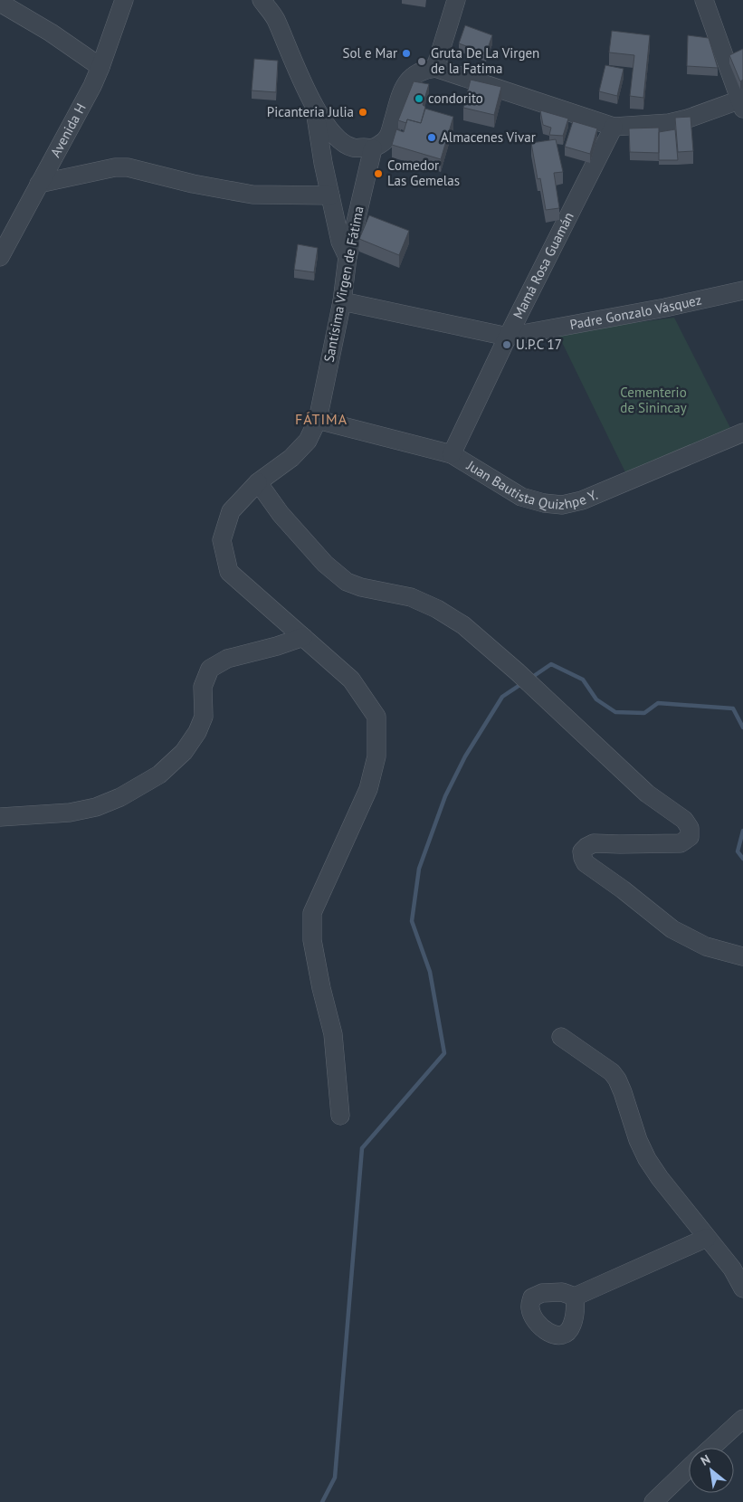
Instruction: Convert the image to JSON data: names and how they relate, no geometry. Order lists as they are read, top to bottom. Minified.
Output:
{"streets":{"street":["Avenida H","Mamá Rosa Guamán","Santísima Virgen de Fátima","Padre Gonzalo Vásquez","Juan Bautista Quizhpe Y."]},"crossings":[["Mamá Rosa Guamán","Padre Gonzalo Vásquez"],["Mamá Rosa Guamán","Juan Bautista Quizhpe Y."],["Santísima Virgen de Fátima","Padre Gonzalo Vásquez"],["Santísima Virgen de Fátima","Juan Bautista Quizhpe Y."]],"districts":["FÁTIMA"],"parks":["Cementerio de Sinincay"],"places":["Sol e Mar","Gruta De La Virgen de la Fatima","condorito","Picanteria Julia","Almacenes Vivar","Comedor Las Gemelas","U.P.C 17"],"north":"top left"}
